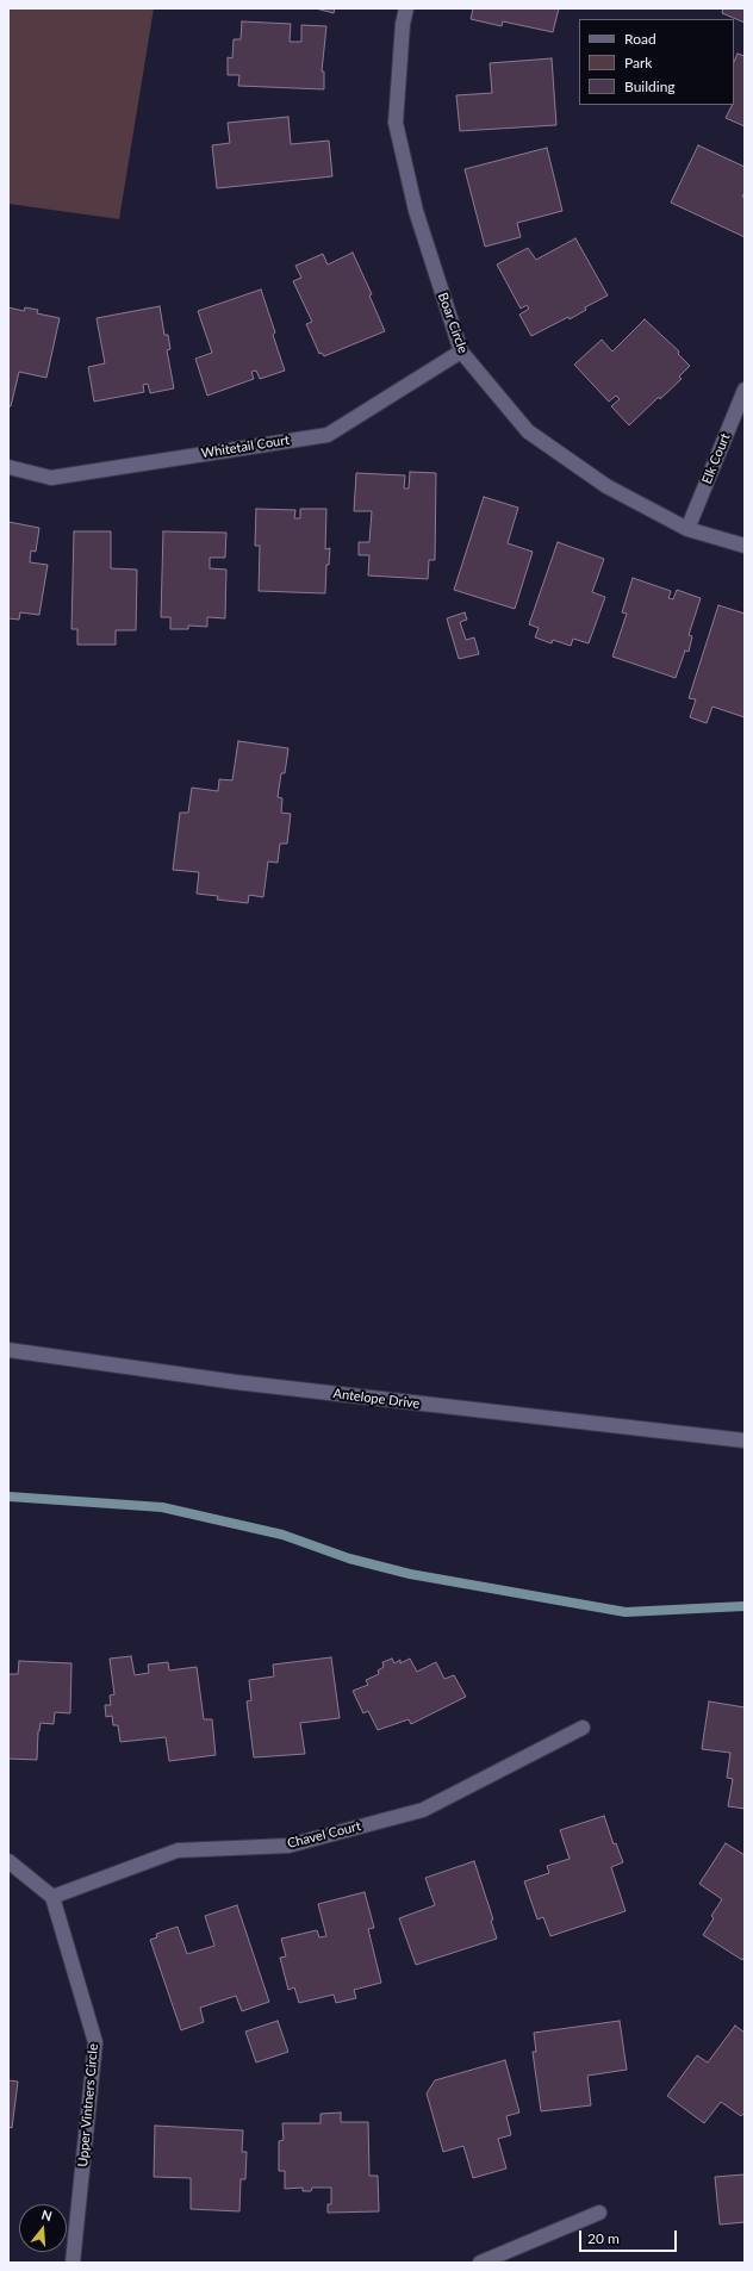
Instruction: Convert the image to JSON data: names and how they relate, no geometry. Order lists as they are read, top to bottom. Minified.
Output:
{"streets":{"street":["Boar Circle","Whitetail Court","Elk Court","Antelope Drive","Chavel Court","Upper Vintners Circle"]},"crossings":[["Boar Circle","Whitetail Court"],["Boar Circle","Elk Court"],["Chavel Court","Upper Vintners Circle"]],"legend":["Road","Park","Building"],"scale_bar":"20 m","north":"top"}
